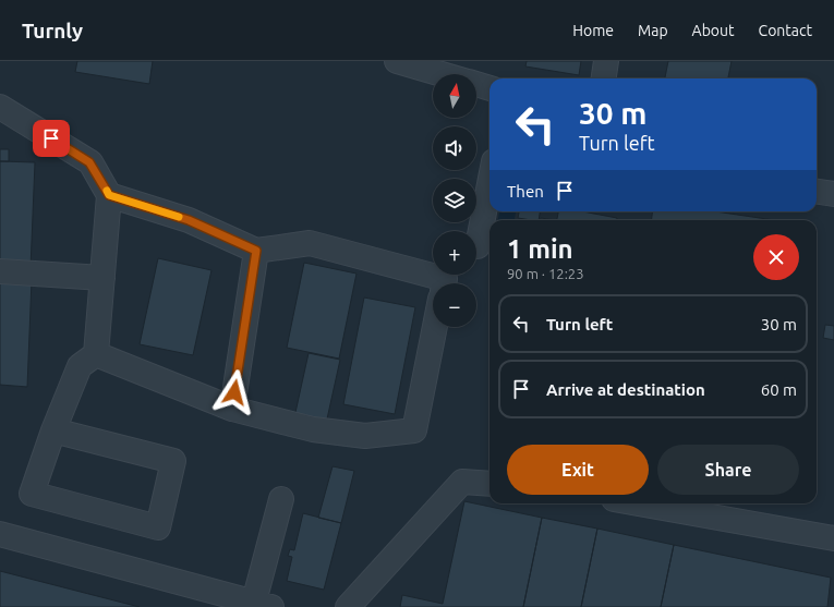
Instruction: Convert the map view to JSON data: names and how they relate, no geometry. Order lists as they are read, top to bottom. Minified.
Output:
{"north":"top","page":{"header":"Turnly","nav":["Home","Map","About","Contact"],"map_buttons":["+","−"],"turn":["30 m","Turn left"],"then":"Then","heading":["1 min","90 m · 12:23"],"list":[{"name":"Turn left","value":"30 m"},{"name":"Arrive at destination","value":"60 m"}],"buttons":["Exit","Share"]}}
